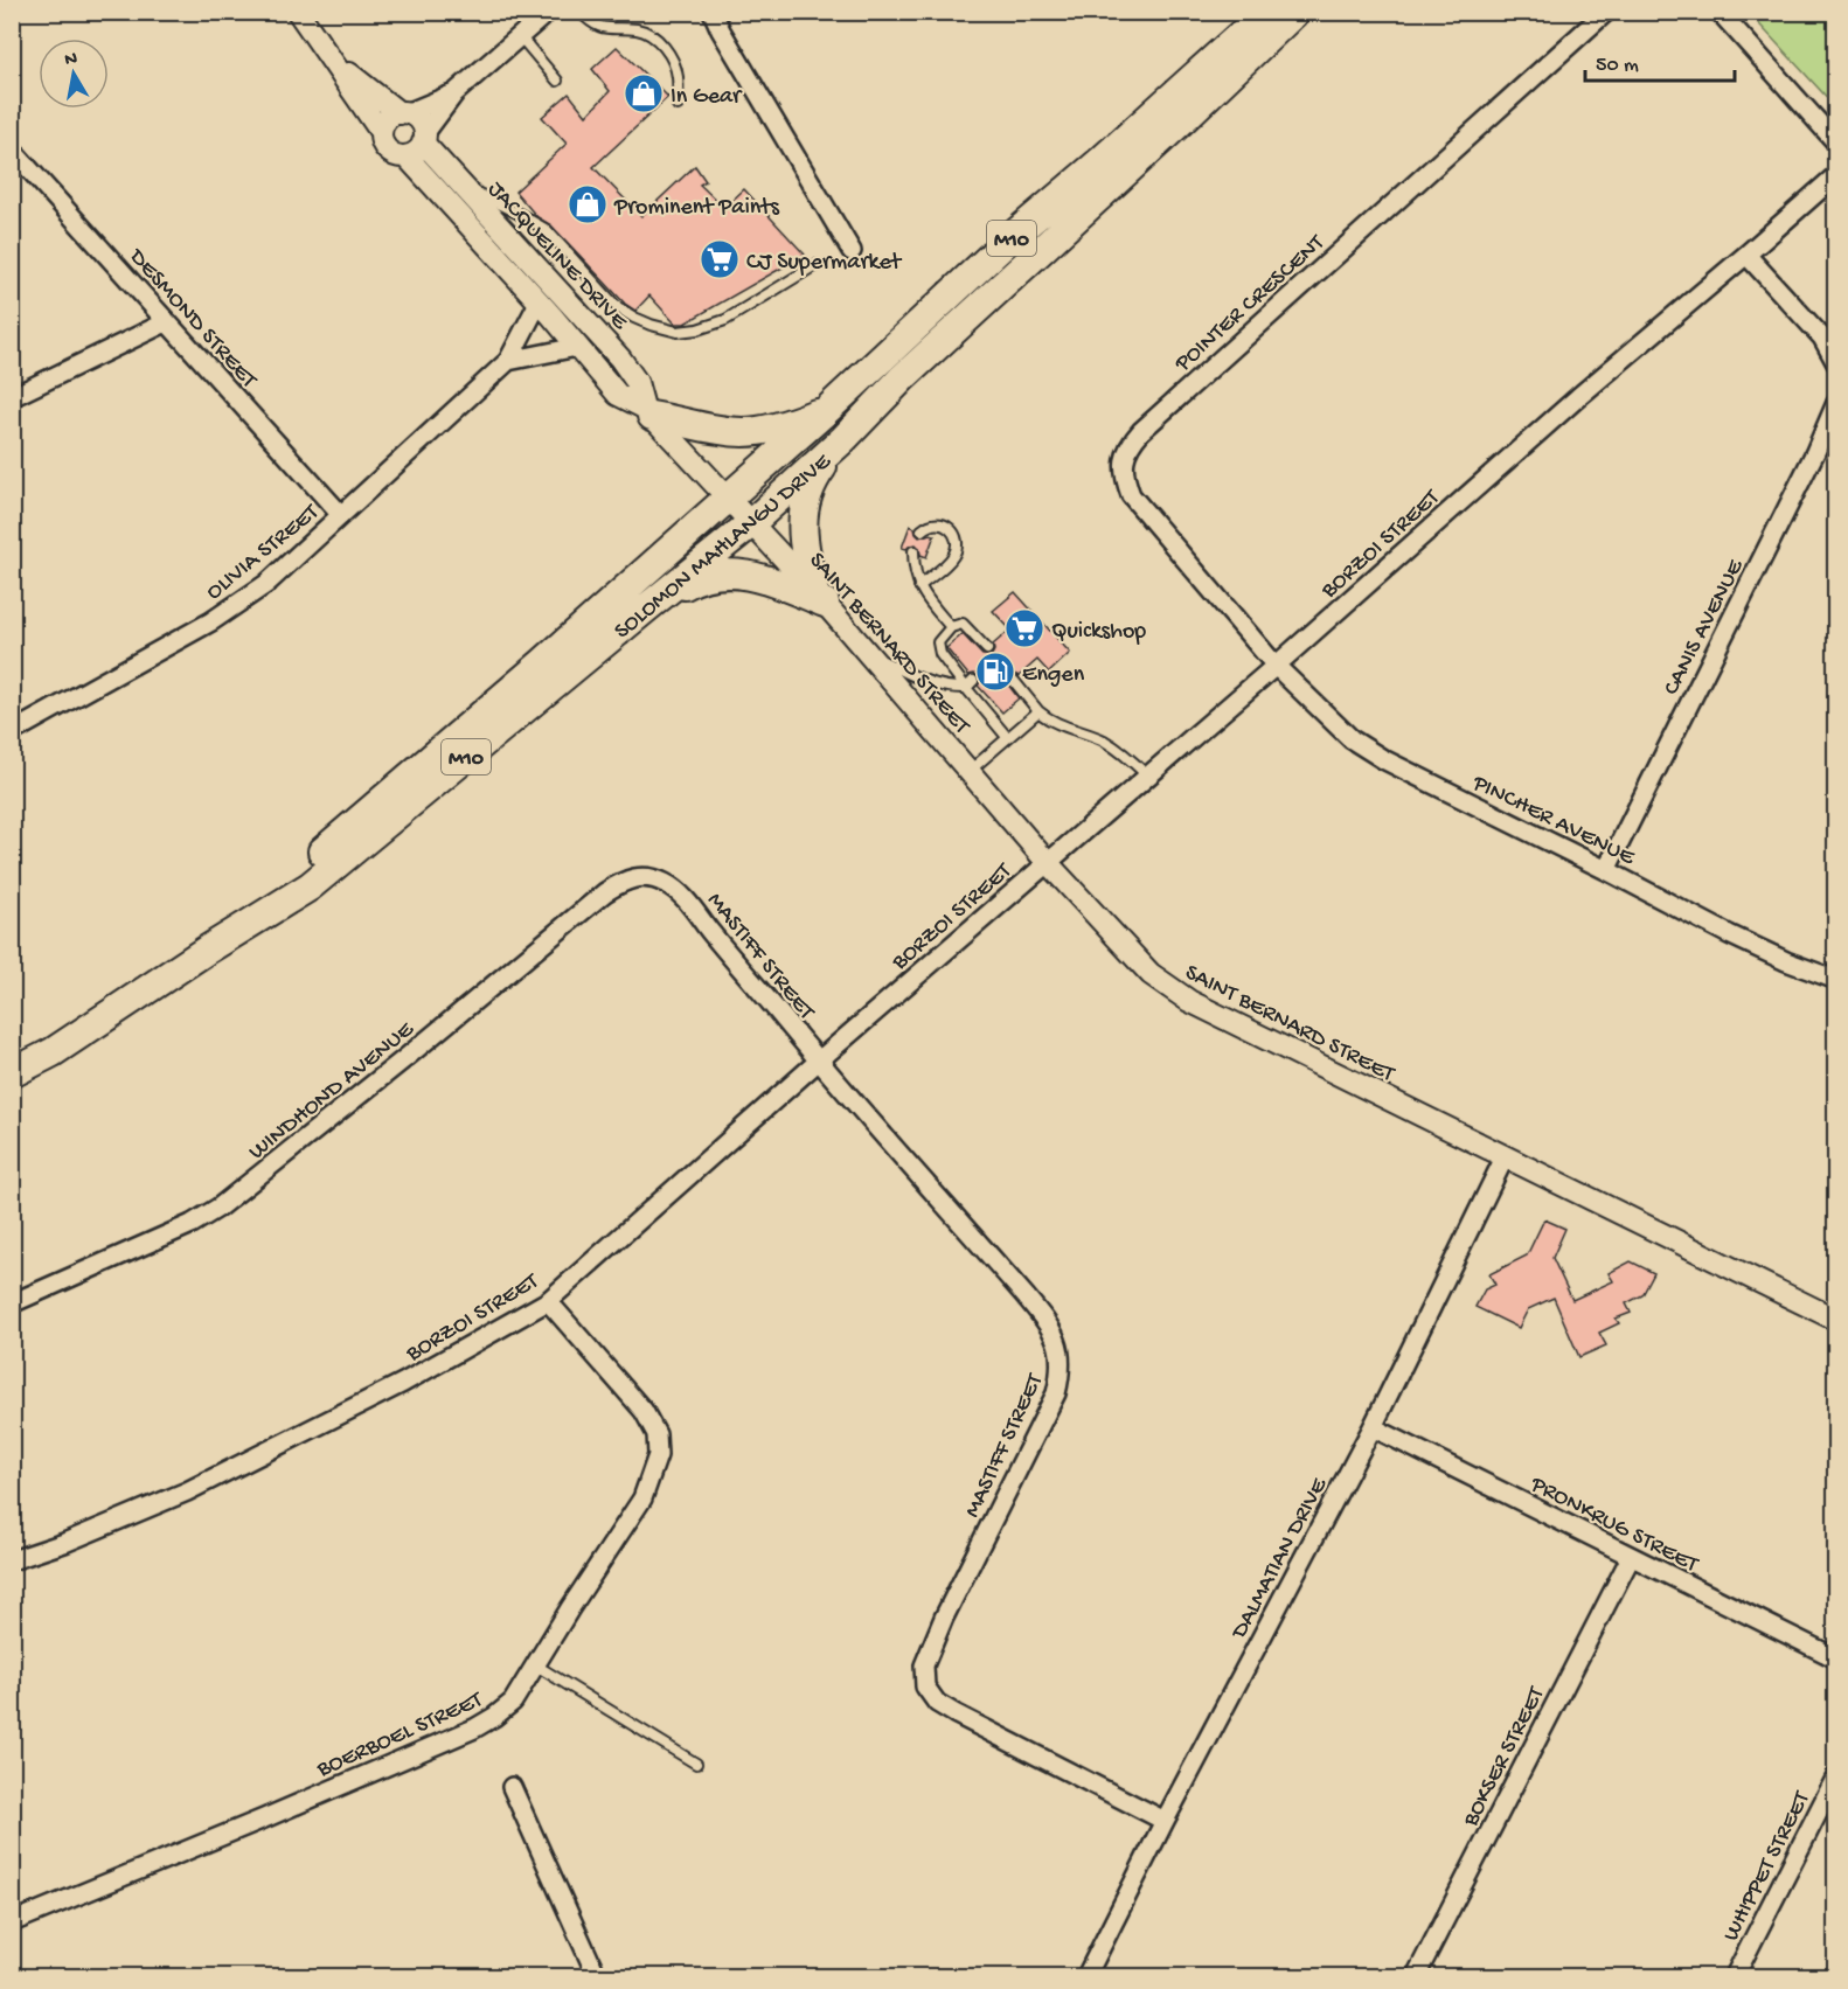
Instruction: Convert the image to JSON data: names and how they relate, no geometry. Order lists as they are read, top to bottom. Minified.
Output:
{"streets":{"main road":["M10","SOLOMON MAHLANGU DRIVE"],"street":["JACQUELINE DRIVE","POINTER CRESCENT","DESMOND STREET","BORZOI STREET","OLIVIA STREET","CANIS AVENUE","SAINT BERNARD STREET","PINCHER AVENUE","MASTIFF STREET","WINDHOND AVENUE","PRONKRUG STREET","DALMATIAN DRIVE","BOERBOEL STREET","BOKSER STREET","WHIPPET STREET"]},"crossings":[["JACQUELINE DRIVE","SOLOMON MAHLANGU DRIVE"],["JACQUELINE DRIVE","OLIVIA STREET"],["JACQUELINE DRIVE","SAINT BERNARD STREET"],["POINTER CRESCENT","BORZOI STREET"],["POINTER CRESCENT","PINCHER AVENUE"],["DESMOND STREET","OLIVIA STREET"],["BORZOI STREET","SAINT BERNARD STREET"],["BORZOI STREET","PINCHER AVENUE"],["BORZOI STREET","MASTIFF STREET"],["BORZOI STREET","BOERBOEL STREET"],["SOLOMON MAHLANGU DRIVE","SAINT BERNARD STREET"],["CANIS AVENUE","PINCHER AVENUE"],["SAINT BERNARD STREET","DALMATIAN DRIVE"],["MASTIFF STREET","WINDHOND AVENUE"],["MASTIFF STREET","DALMATIAN DRIVE"],["PRONKRUG STREET","DALMATIAN DRIVE"],["PRONKRUG STREET","BOKSER STREET"]],"places":{"shop":["In Gear","Prominent Paints"],"supermarket":["CJ Supermarket","Quickshop"],"fuel station":["Engen"]},"scale_bar":"50 m","north":"top"}
